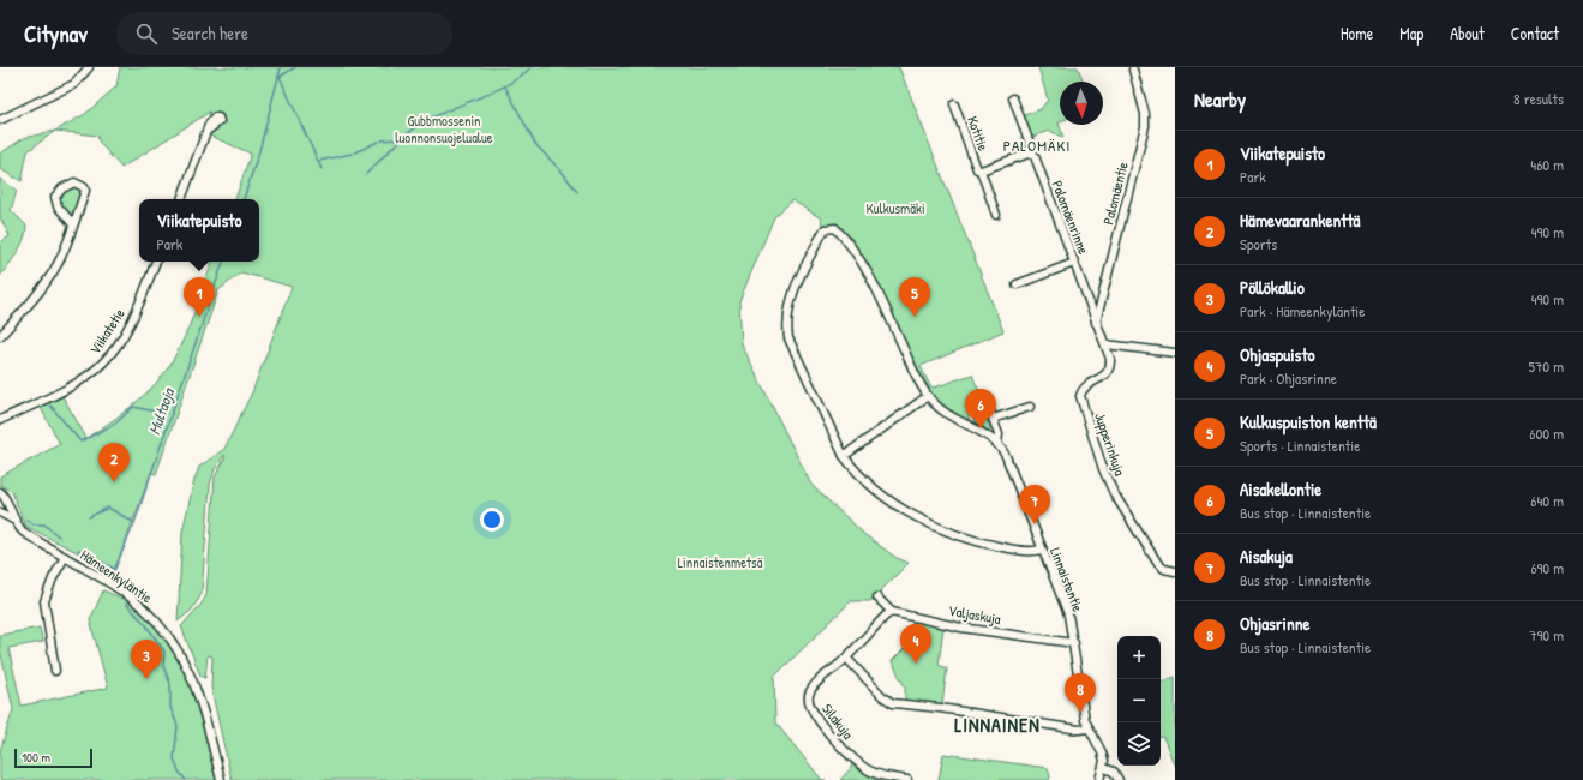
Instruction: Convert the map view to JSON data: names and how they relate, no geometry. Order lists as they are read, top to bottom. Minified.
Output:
{"streets":{"street":["Kotitie","Palomäentie","Palomäenrinne","Viikatetie","Jupperinkuja","Hämeenkyläntie","Linnaistentie","Valjaskuja","Silakuja"]},"crossings":[["Kotitie","Palomäenrinne"],["Palomäentie","Palomäenrinne"],["Palomäenrinne","Jupperinkuja"],["Linnaistentie","Valjaskuja"],["Valjaskuja","Silakuja"]],"districts":["PALOMÄKI","LINNAINEN"],"water":["Multaoja"],"parks":["Gubbmossenin luonnonsuojelualue","Kulkusmäki","Linnaistenmetsä"],"scale_bar":"100 m","north":"bottom","page":{"header":"Citynav","search":"Search here","nav":["Home","Map","About","Contact"],"heading":["Nearby","8 results"],"list":[{"mark":"1","name":"Viikatepuisto","note":"Park","value":"460 m"},{"mark":"2","name":"Hämevaarankenttä","note":"Sports","value":"490 m"},{"mark":"3","name":"Pöllökallio","note":"Park · Hämeenkyläntie","value":"490 m"},{"mark":"4","name":"Ohjaspuisto","note":"Park · Ohjasrinne","value":"570 m"},{"mark":"5","name":"Kulkuspuiston kenttä","note":"Sports · Linnaistentie","value":"600 m"},{"mark":"6","name":"Aisakellontie","note":"Bus stop · Linnaistentie","value":"640 m"},{"mark":"7","name":"Aisakuja","note":"Bus stop · Linnaistentie","value":"690 m"},{"mark":"8","name":"Ohjasrinne","note":"Bus stop · Linnaistentie","value":"790 m"}],"popup":["Viikatepuisto","Park"],"pins":["1","5","6","2","7","4","3","8"],"map_buttons":["+","−"],"scale":"100 m"}}
